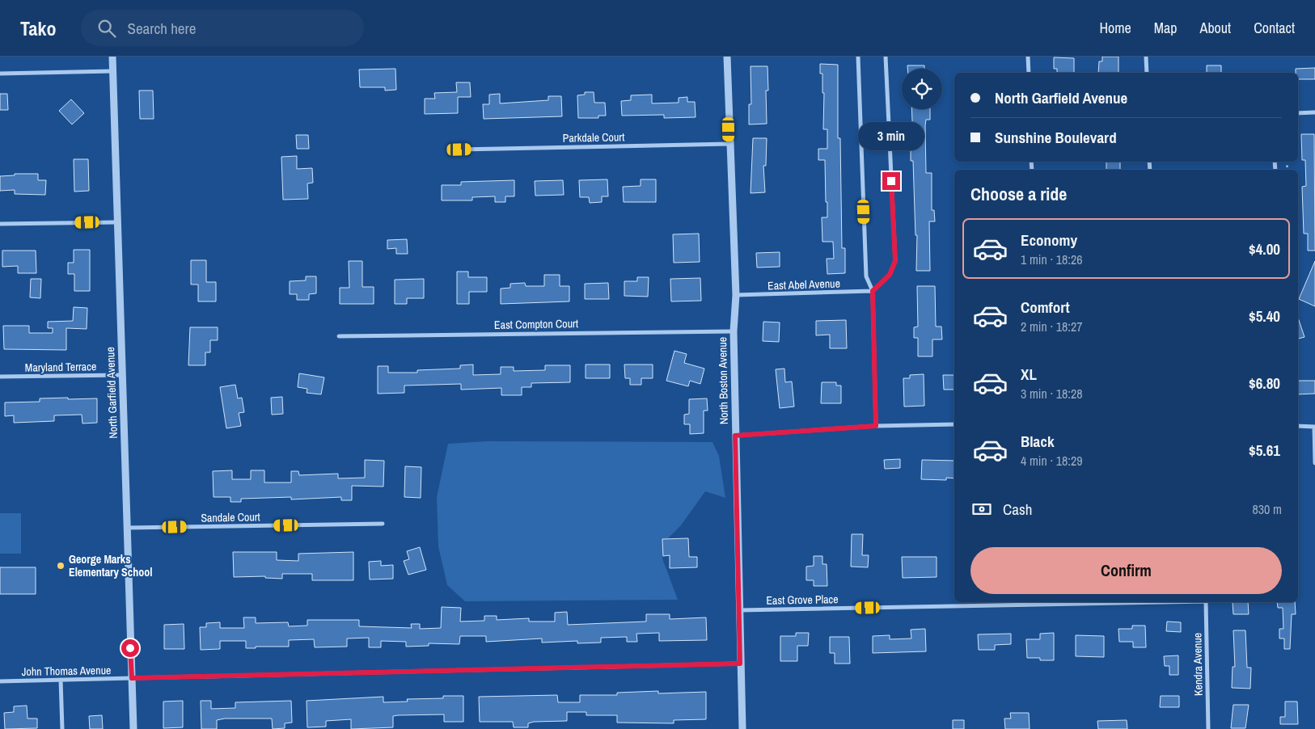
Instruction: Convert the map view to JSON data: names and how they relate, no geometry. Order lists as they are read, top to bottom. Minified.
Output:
{"streets":{"street":["Parkdale Court","East Abel Avenue","East Compton Court","Maryland Terrace","North Boston Avenue","North Garfield Avenue","Sandale Court","East Grove Place","Kendra Avenue","John Thomas Avenue"]},"crossings":[["Parkdale Court","North Boston Avenue"],["East Abel Avenue","North Boston Avenue"],["East Compton Court","North Boston Avenue"],["Maryland Terrace","North Garfield Avenue"],["North Boston Avenue","East Grove Place"],["North Boston Avenue","John Thomas Avenue"],["North Garfield Avenue","Sandale Court"],["North Garfield Avenue","John Thomas Avenue"]],"places":["George Marks Elementary School"],"page":{"header":"Tako","search":"Search here","nav":["Home","Map","About","Contact"],"banner":["North Garfield Avenue","Sunshine Boulevard"],"bubble":"3 min","heading":"Choose a ride","list":[{"name":"Economy","note":"1 min · 18:26","value":"$4.00"},{"name":"Comfort","note":"2 min · 18:27","value":"$5.40"},{"name":"XL","note":"3 min · 18:28","value":"$6.80"},{"name":"Black","note":"4 min · 18:29","value":"$5.61"}],"pay":["Cash","830 m"],"buttons":"Confirm"}}
